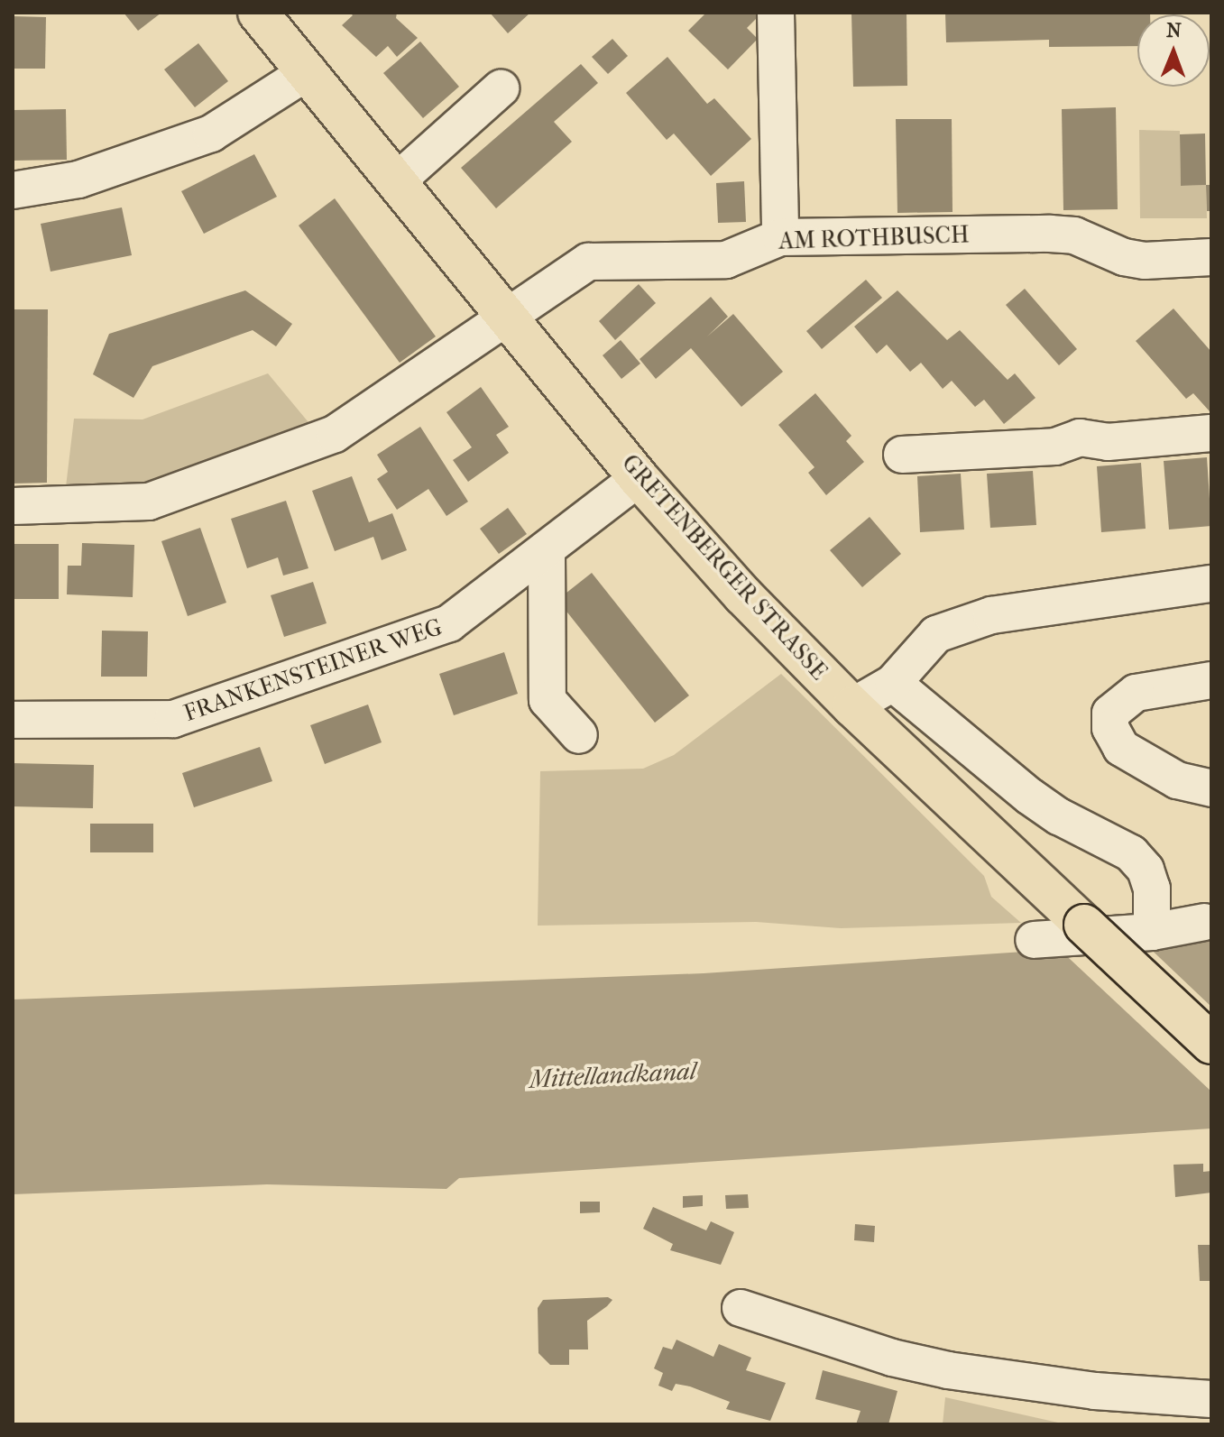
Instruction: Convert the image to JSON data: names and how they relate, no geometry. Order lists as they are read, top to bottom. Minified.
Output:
{"streets":{"main road":["GRETENBERGER STRASSE"],"street":["AM ROTHBUSCH","FRANKENSTEINER WEG"]},"crossings":[["AM ROTHBUSCH","GRETENBERGER STRASSE"],["GRETENBERGER STRASSE","FRANKENSTEINER WEG"]],"water":["Mittellandkanal"],"north":"top"}
